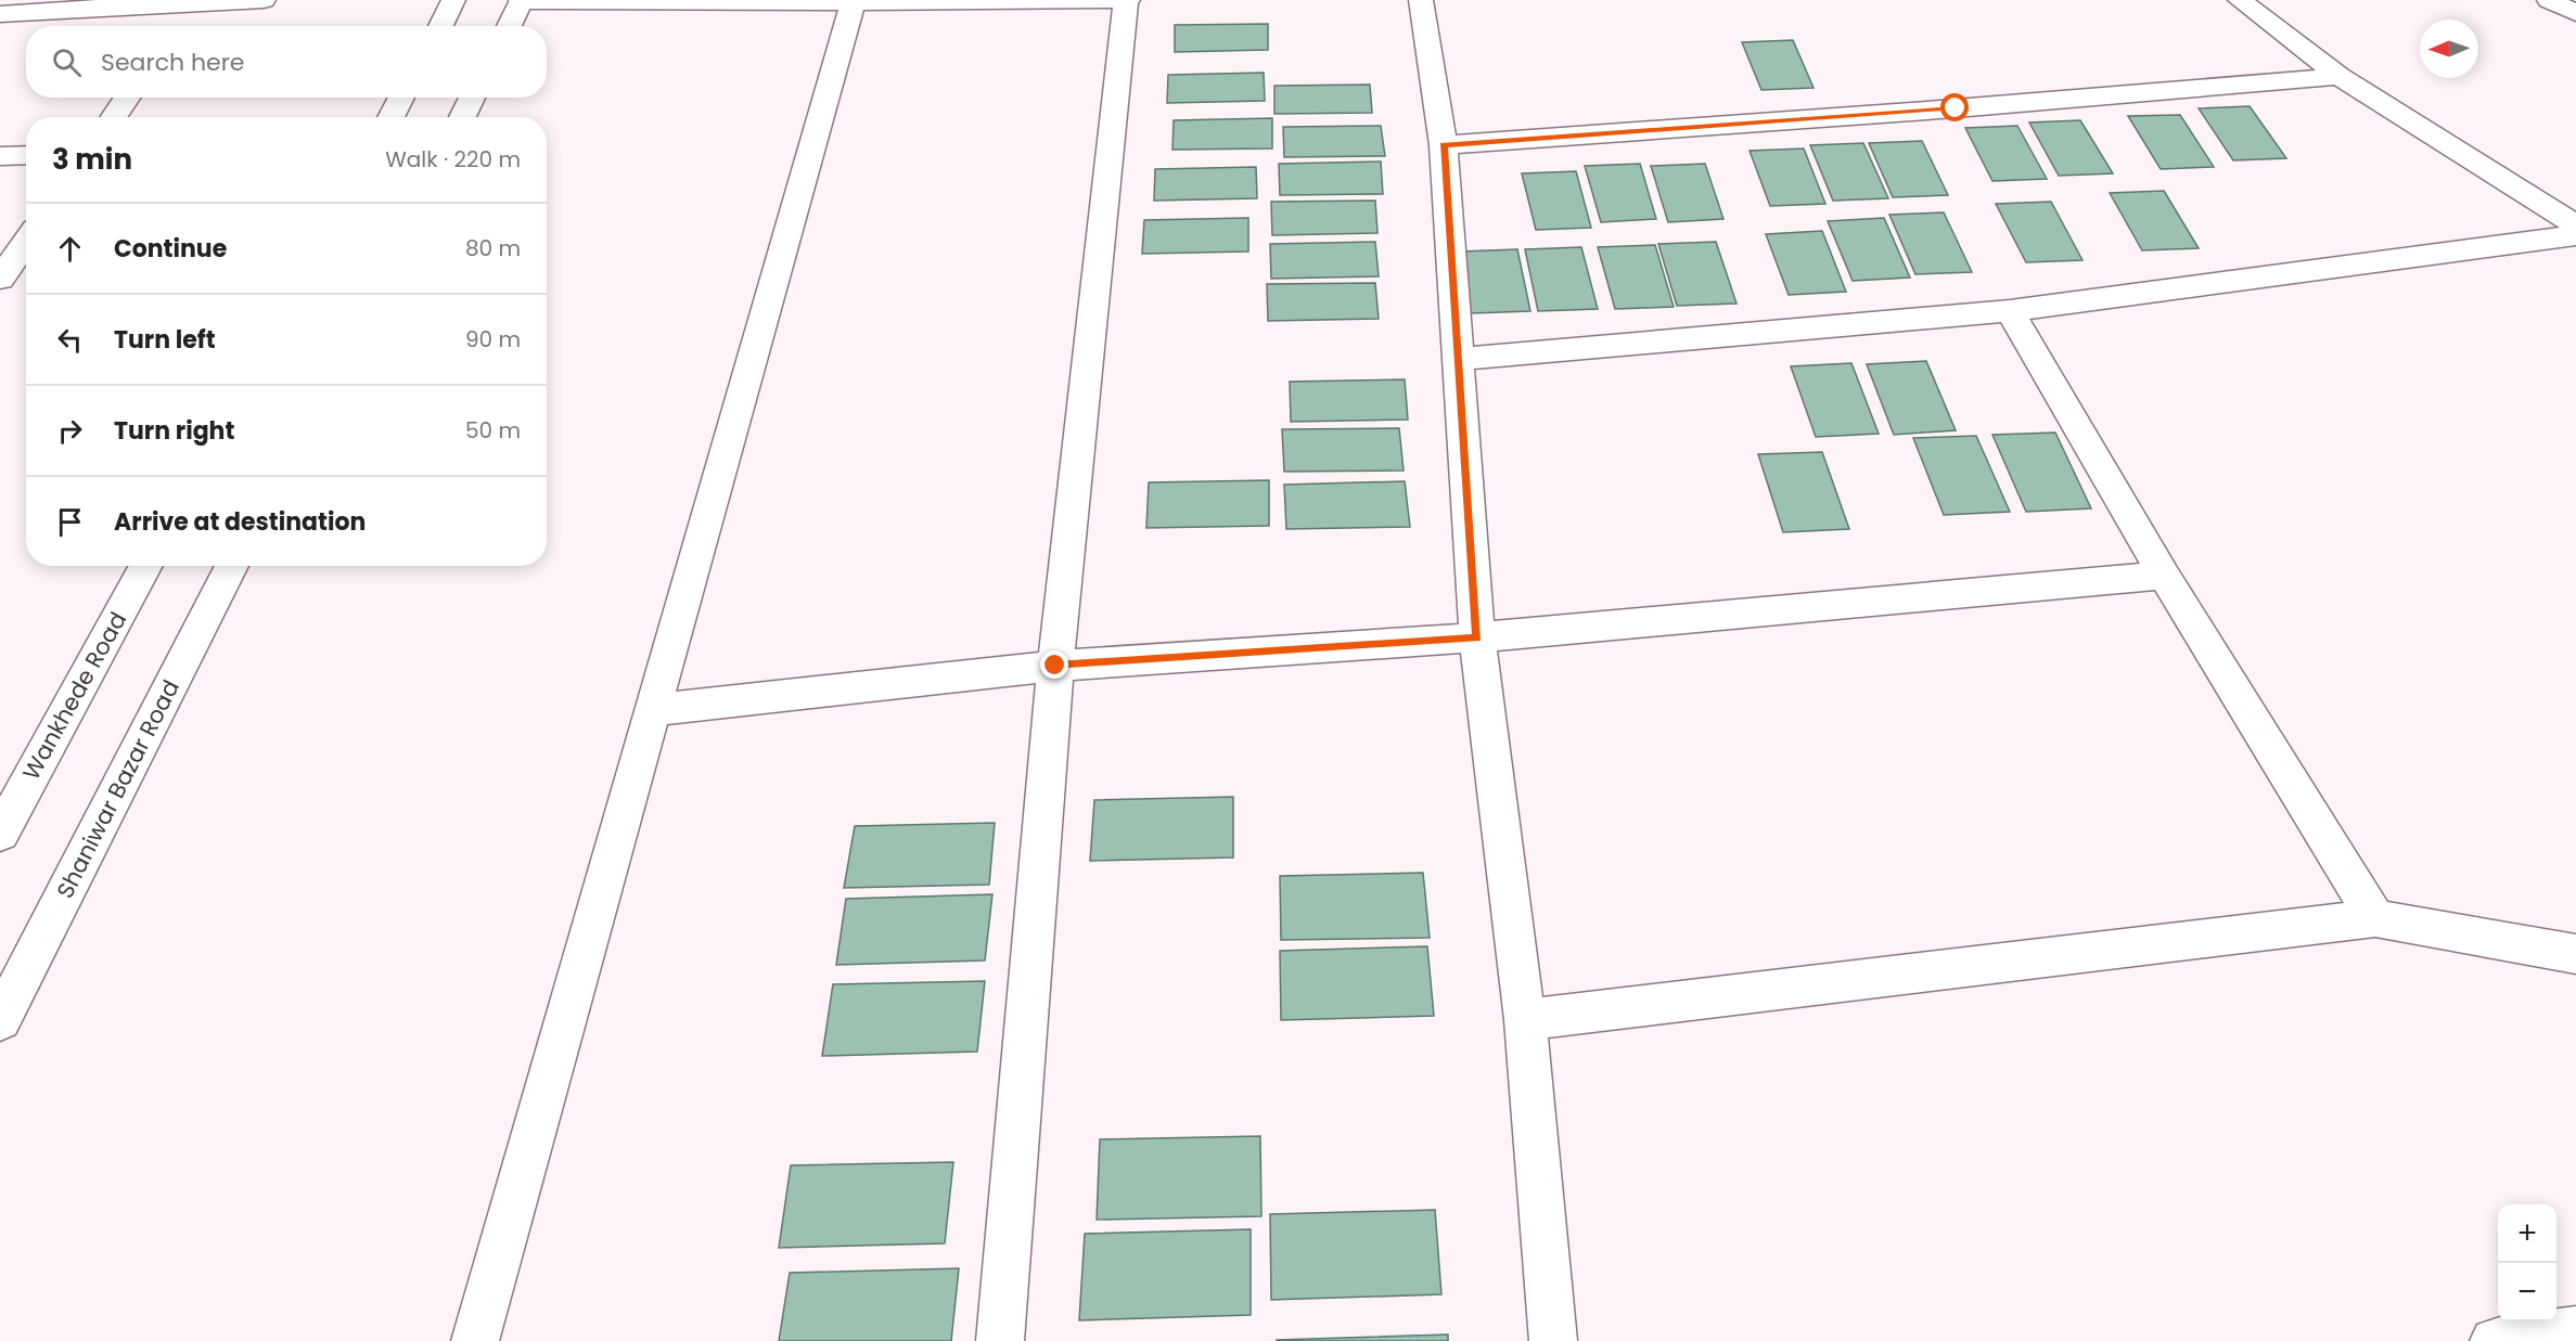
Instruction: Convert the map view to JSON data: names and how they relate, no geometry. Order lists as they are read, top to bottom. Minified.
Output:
{"streets":{"street":["Wankhede Road","Shaniwar Bazar Road"]},"north":"left","page":{"search":"Search here","heading":["3 min","Walk · 220 m"],"list":[["Continue","80 m"],["Turn left","90 m"],["Turn right","50 m"],"Arrive at destination"],"map_buttons":["+","−"]}}
